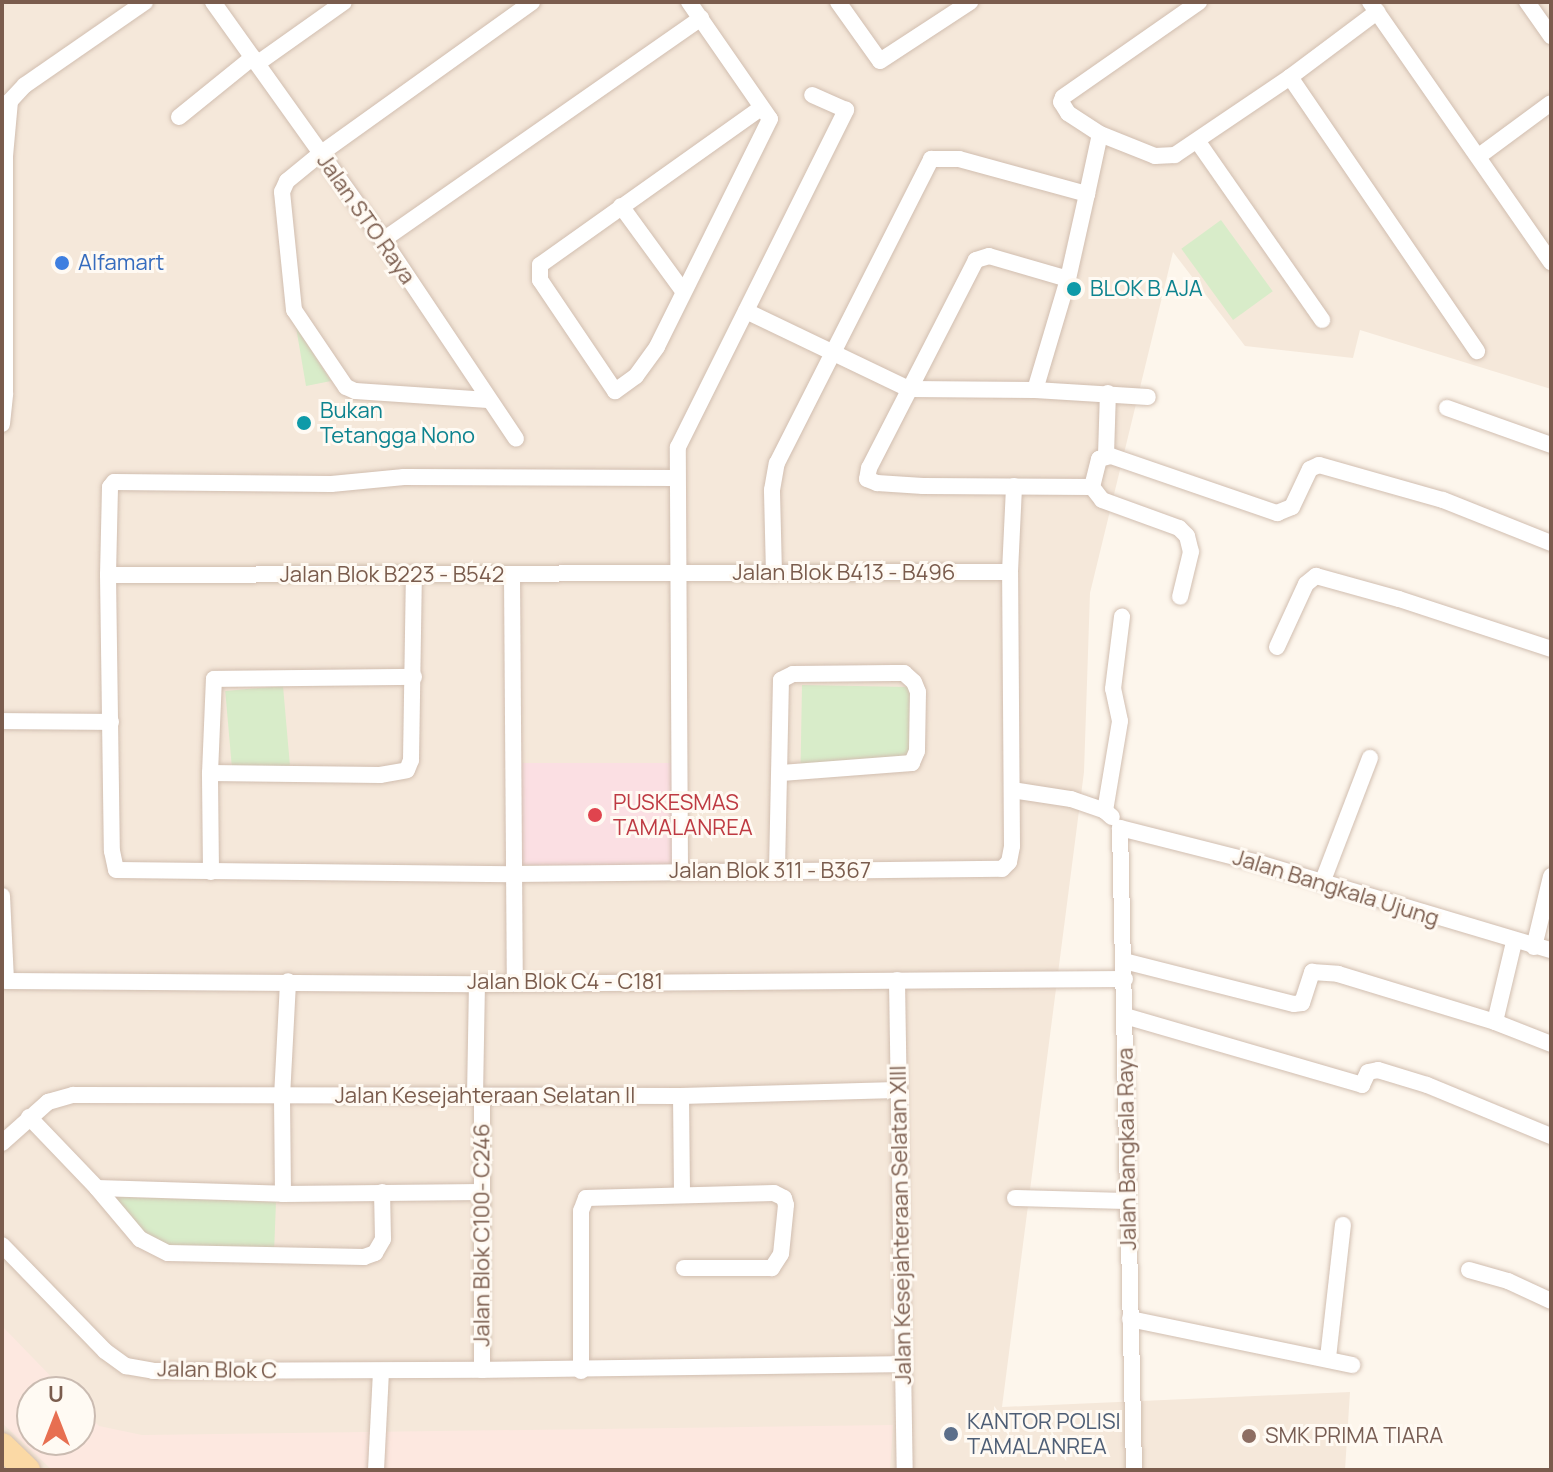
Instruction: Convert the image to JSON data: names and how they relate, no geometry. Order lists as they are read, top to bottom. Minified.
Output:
{"streets":{"street":["Jalan STO Raya","Jalan Blok B413 - B496","Jalan Blok B223 - B542","Jalan Blok 311 - B367","Jalan Bangkala Ujung","Jalan Blok C4 - C181","Jalan Kesejahteraan Selatan II","Jalan Bangkala Raya","Jalan Kesejahteraan Selatan XIII","Jalan Blok C100- C246","Jalan Blok C"]},"crossings":[["Jalan Blok B413 - B496","Jalan Blok B223 - B542"],["Jalan Bangkala Ujung","Jalan Bangkala Raya"],["Jalan Blok C4 - C181","Jalan Bangkala Raya"],["Jalan Blok C4 - C181","Jalan Kesejahteraan Selatan XIII"],["Jalan Blok C4 - C181","Jalan Blok C100- C246"],["Jalan Kesejahteraan Selatan II","Jalan Kesejahteraan Selatan XIII"],["Jalan Kesejahteraan Selatan II","Jalan Blok C100- C246"],["Jalan Kesejahteraan Selatan XIII","Jalan Blok C100- C246"],["Jalan Blok C100- C246","Jalan Blok C"]],"places":["Alfamart","BLOK B AJA","Bukan Tetangga Nono","PUSKESMAS TAMALANREA","KANTOR POLISI TAMALANREA","SMK PRIMA TIARA"],"north":"top"}
